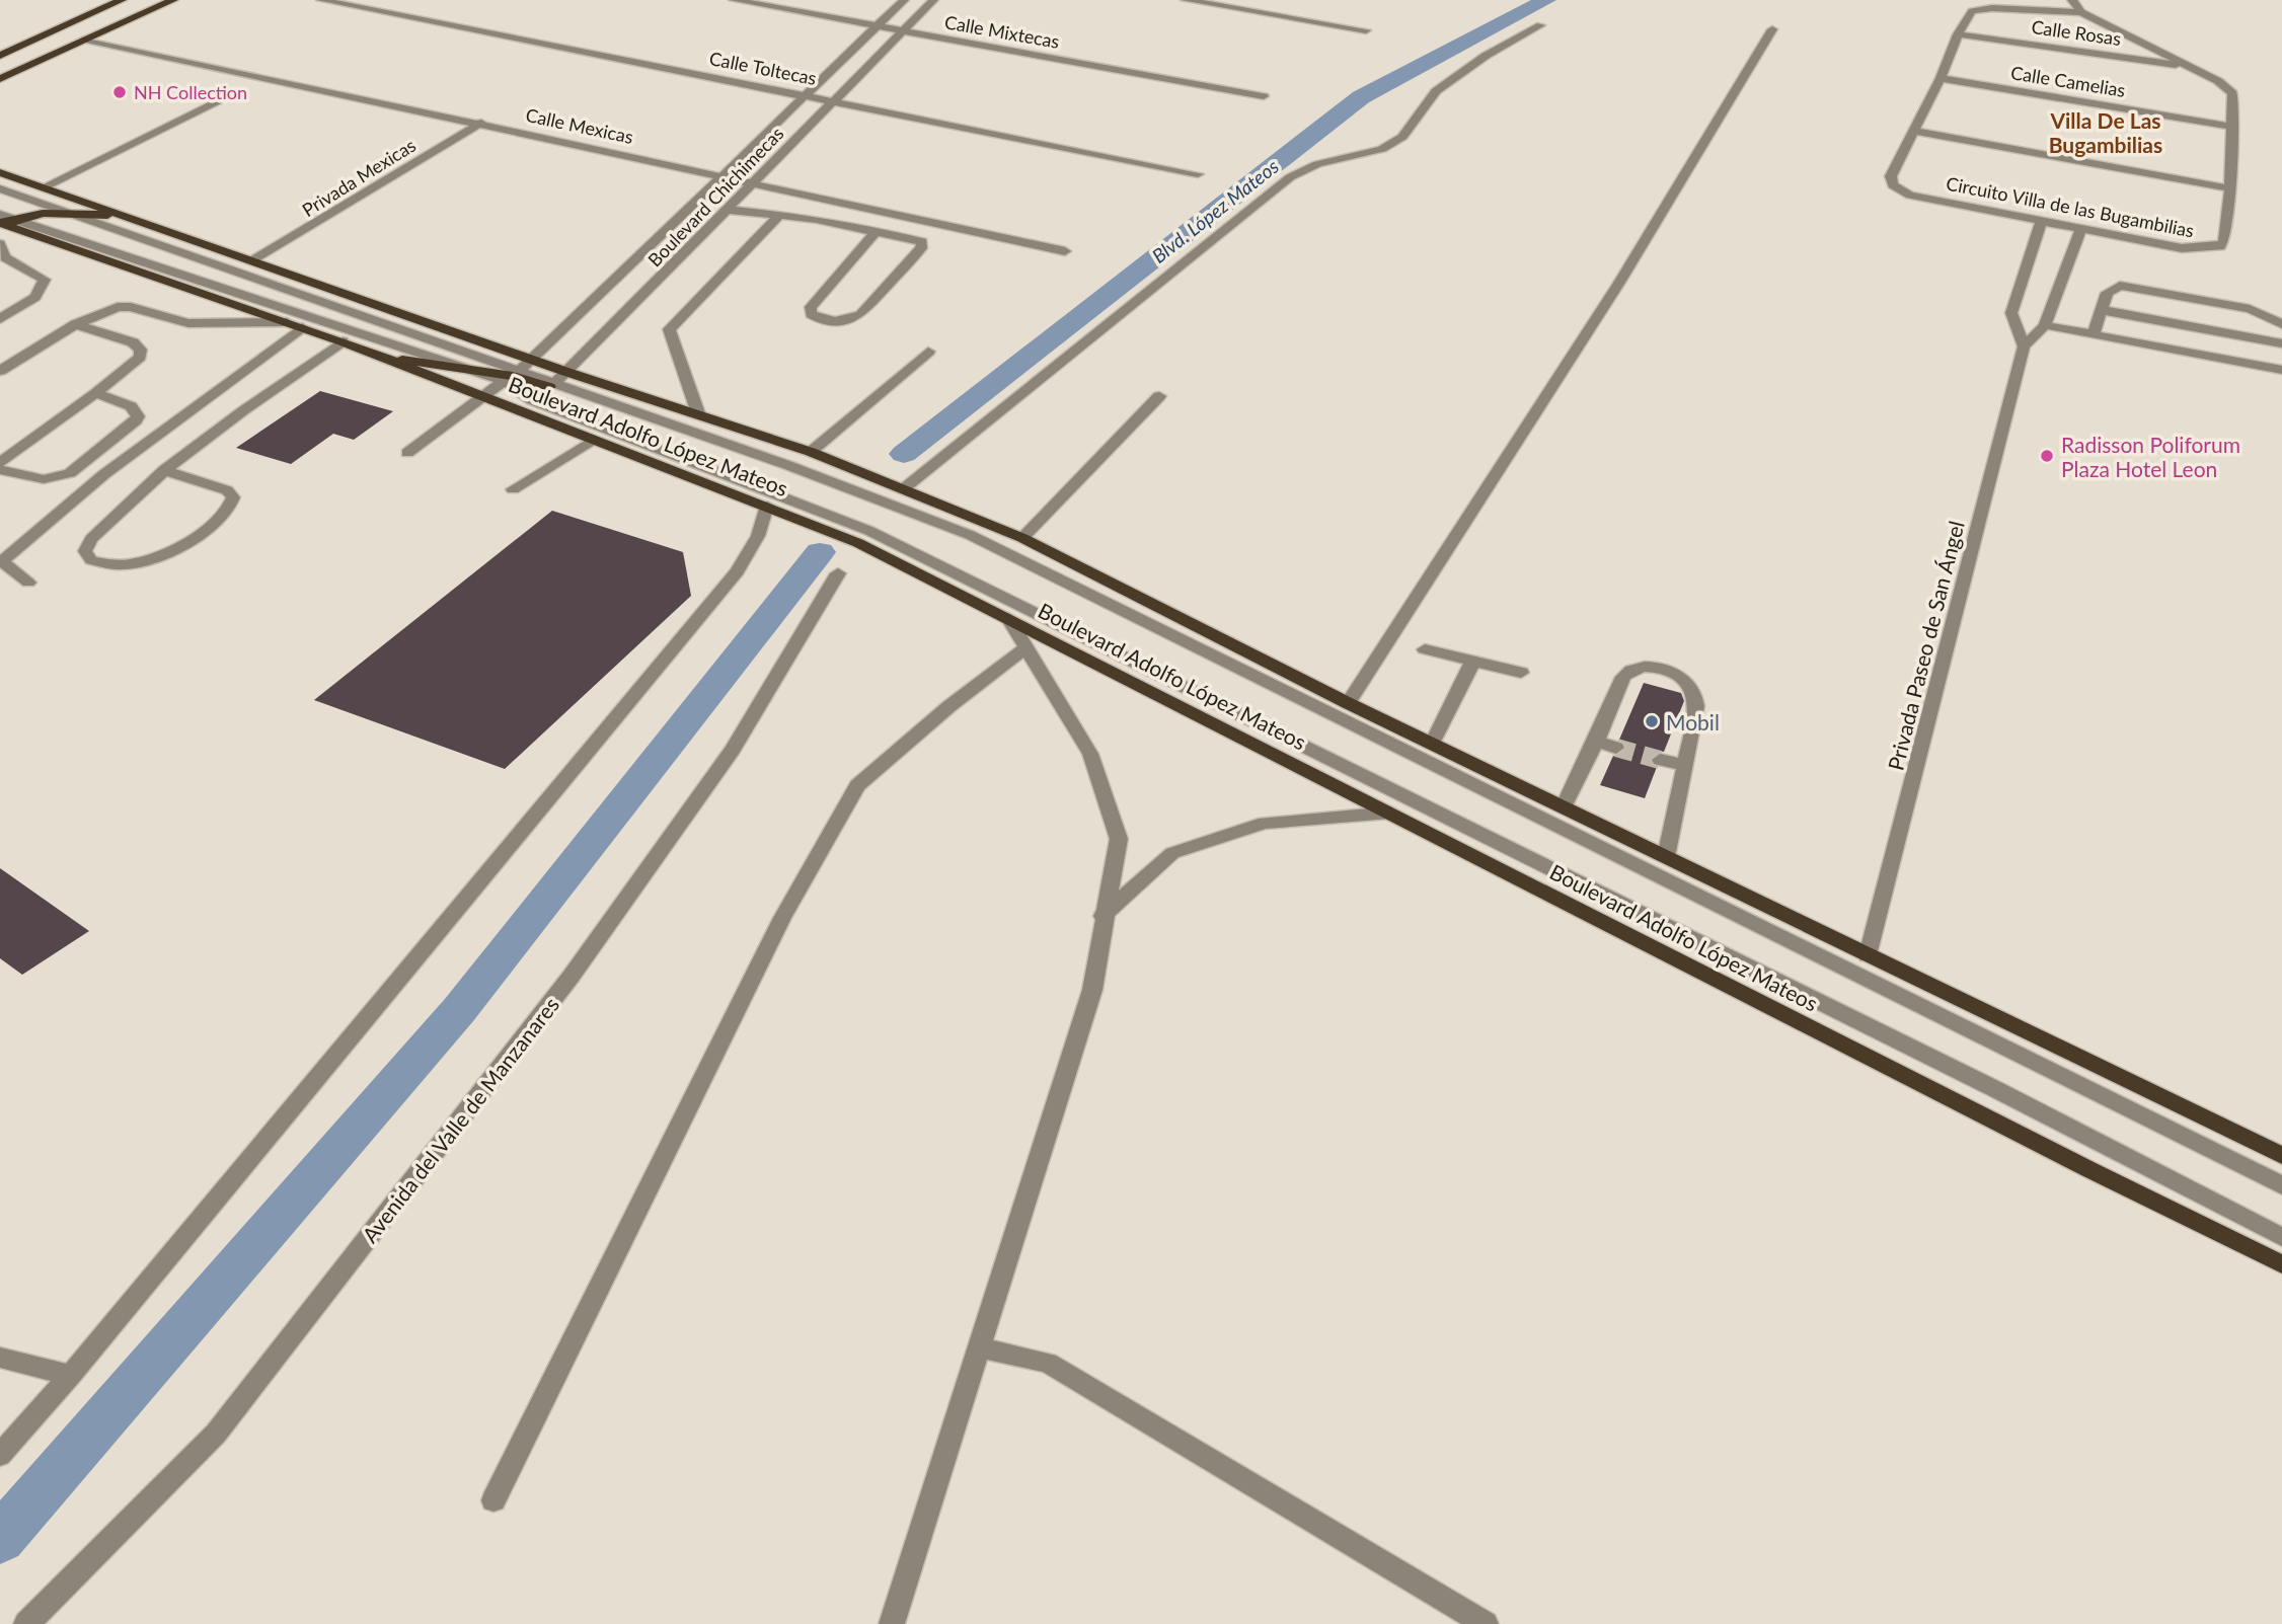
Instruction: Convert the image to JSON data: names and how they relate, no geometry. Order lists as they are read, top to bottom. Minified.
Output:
{"streets":{"main road":["Boulevard Adolfo López Mateos"],"street":["Calle Mixtecas","Calle Rosas","Calle Toltecas","Calle Camelias","Calle Mexicas","Privada Mexicas","Boulevard Chichimecas","Circuito Villa de las Bugambilias","Privada Paseo de San Ángel","Avenida del Valle de Manzanares"]},"crossings":[["Calle Mixtecas","Boulevard Chichimecas"],["Calle Rosas","Circuito Villa de las Bugambilias"],["Calle Toltecas","Boulevard Chichimecas"],["Calle Camelias","Circuito Villa de las Bugambilias"],["Calle Mexicas","Privada Mexicas"],["Calle Mexicas","Boulevard Chichimecas"],["Privada Mexicas","Boulevard Adolfo López Mateos"],["Boulevard Chichimecas","Boulevard Adolfo López Mateos"],["Boulevard Adolfo López Mateos","Privada Paseo de San Ángel"]],"districts":["Villa De Las Bugambilias"],"water":["Blvd. López Mateos"],"places":["NH Collection","Radisson Poliforum Plaza Hotel Leon","Mobil"]}
